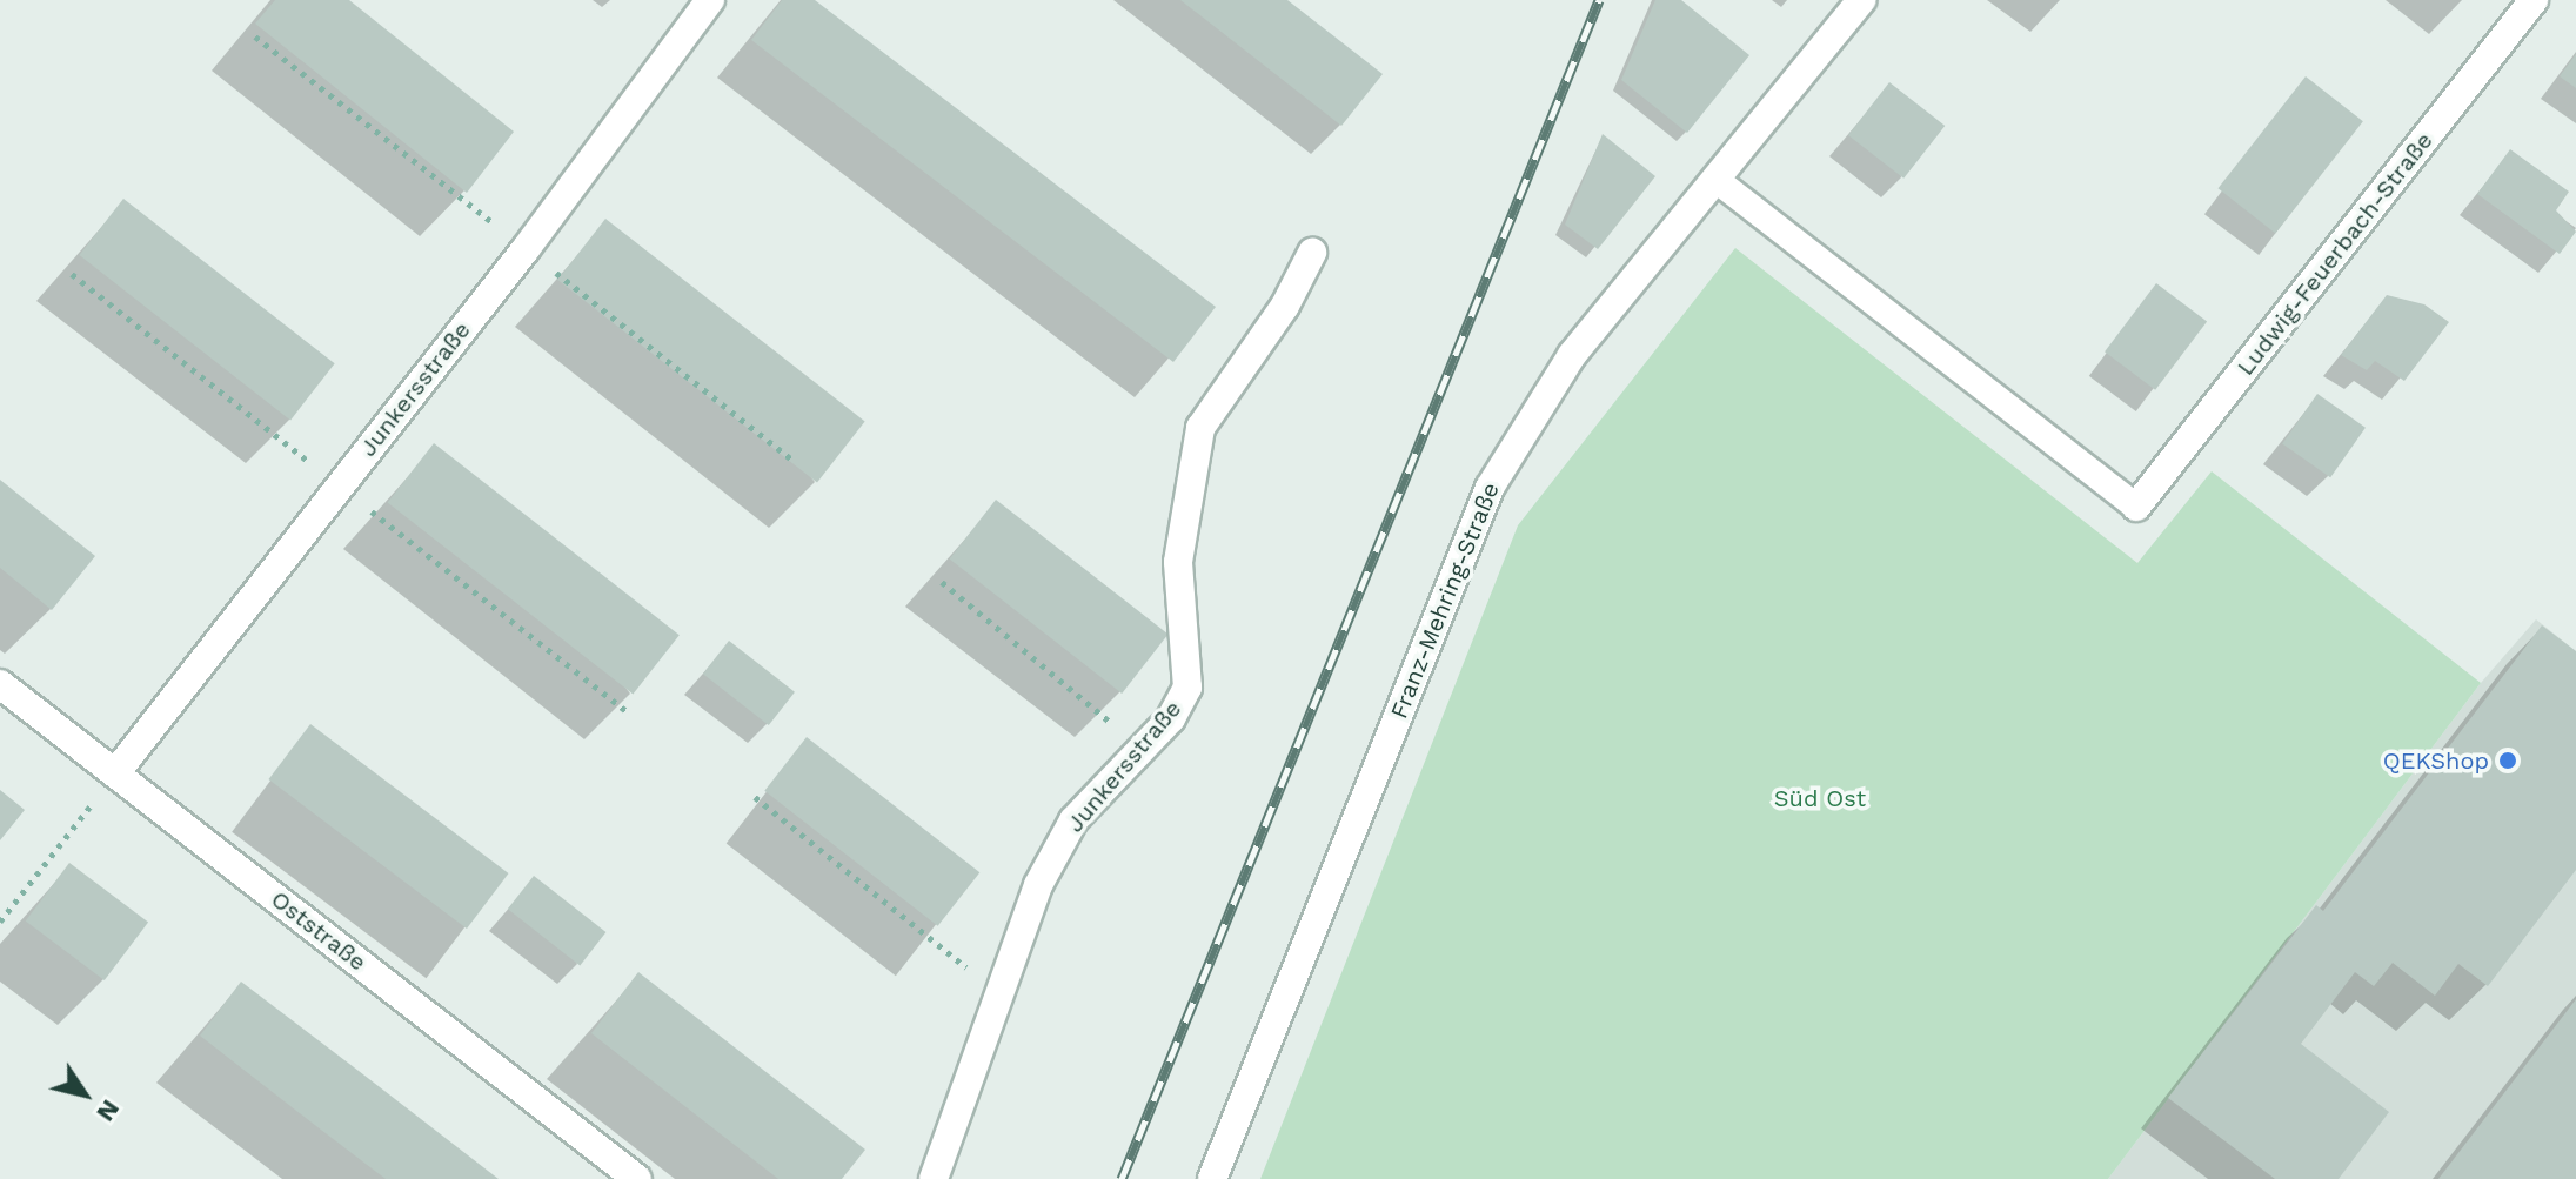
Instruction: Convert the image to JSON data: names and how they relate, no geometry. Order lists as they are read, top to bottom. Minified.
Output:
{"streets":{"street":["Ludwig-Feuerbach-Straße","Junkersstraße","Franz-Mehring-Straße","Oststraße"]},"crossings":[["Junkersstraße","Oststraße"]],"parks":["Süd Ost"],"places":["QEKShop"],"north":"bottom right"}
